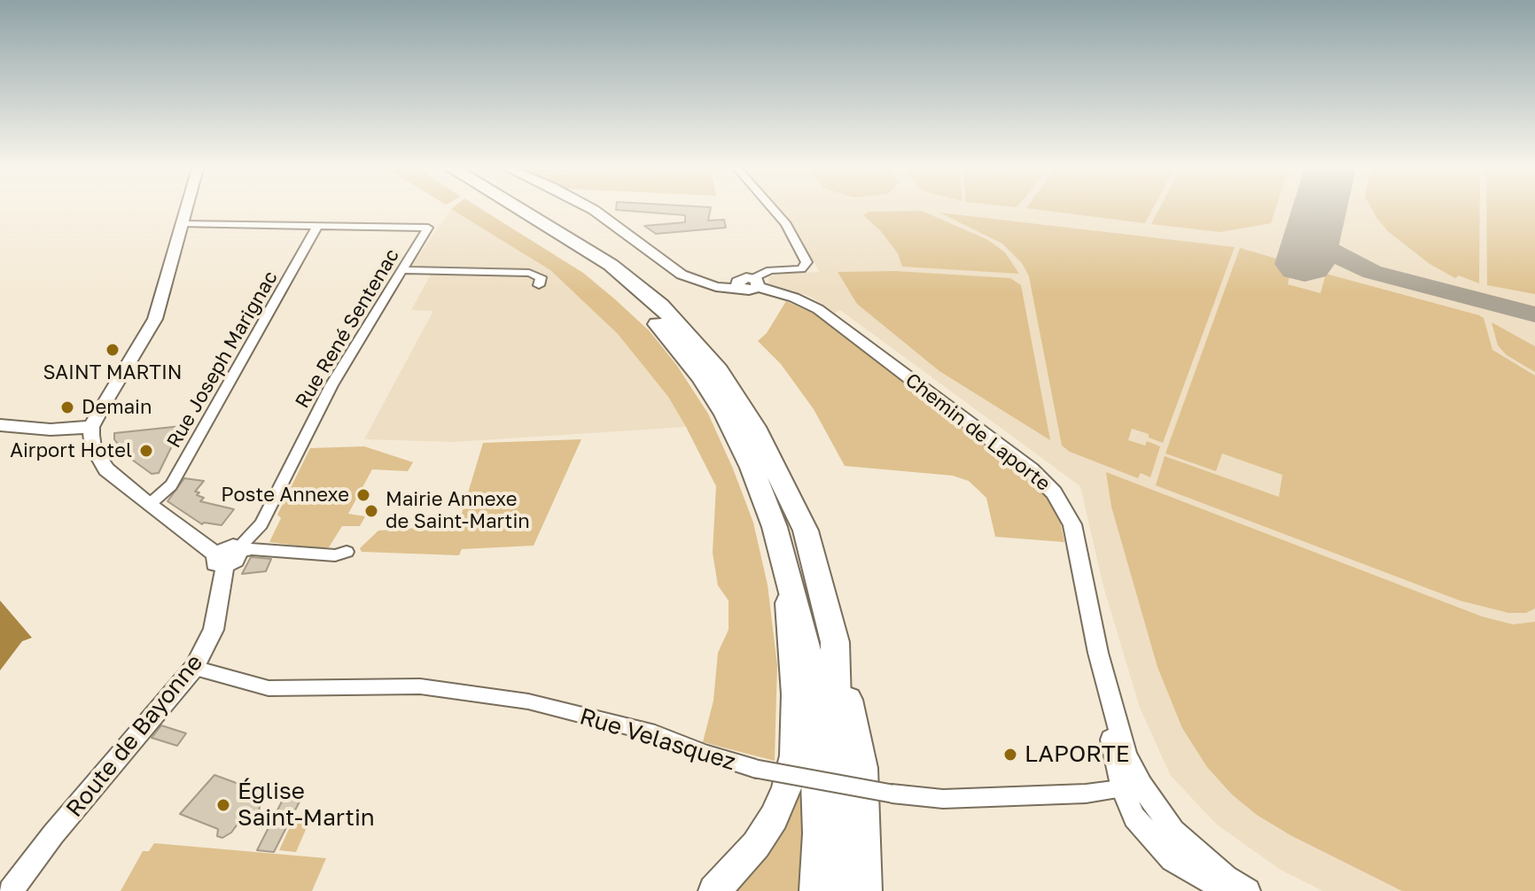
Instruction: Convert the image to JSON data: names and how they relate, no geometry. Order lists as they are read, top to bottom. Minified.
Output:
{"streets":{"street":["Rue René Sentenac","Rue Joseph Marignac","Chemin de Laporte","Route de Bayonne","Rue Velasquez"]},"crossings":[["Rue René Sentenac","Rue Joseph Marignac"],["Rue René Sentenac","Route de Bayonne"],["Chemin de Laporte","Rue Velasquez"],["Route de Bayonne","Rue Velasquez"]],"places":["SAINT MARTIN","Demain","Airport Hotel","Poste Annexe","Mairie Annexe de Saint-Martin","LAPORTE","Église Saint-Martin"]}
